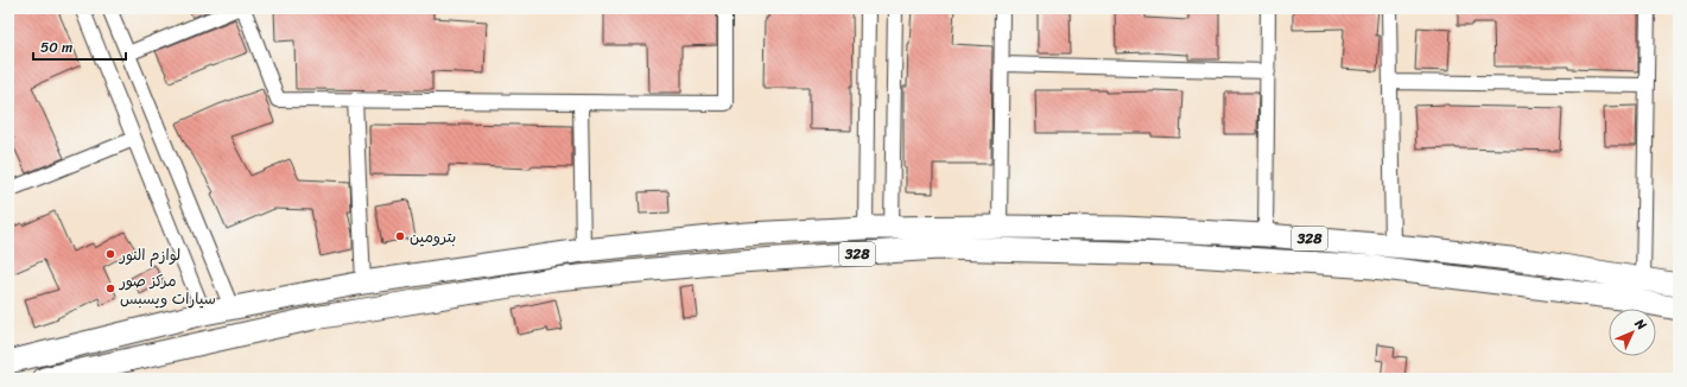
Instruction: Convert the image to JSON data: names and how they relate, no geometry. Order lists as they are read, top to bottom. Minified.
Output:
{"streets":{"main road":["328"]},"places":["بترومين","لوازم النور","مركز صور سيارات ويسبس"],"scale_bar":"50 m","north":"top right"}
